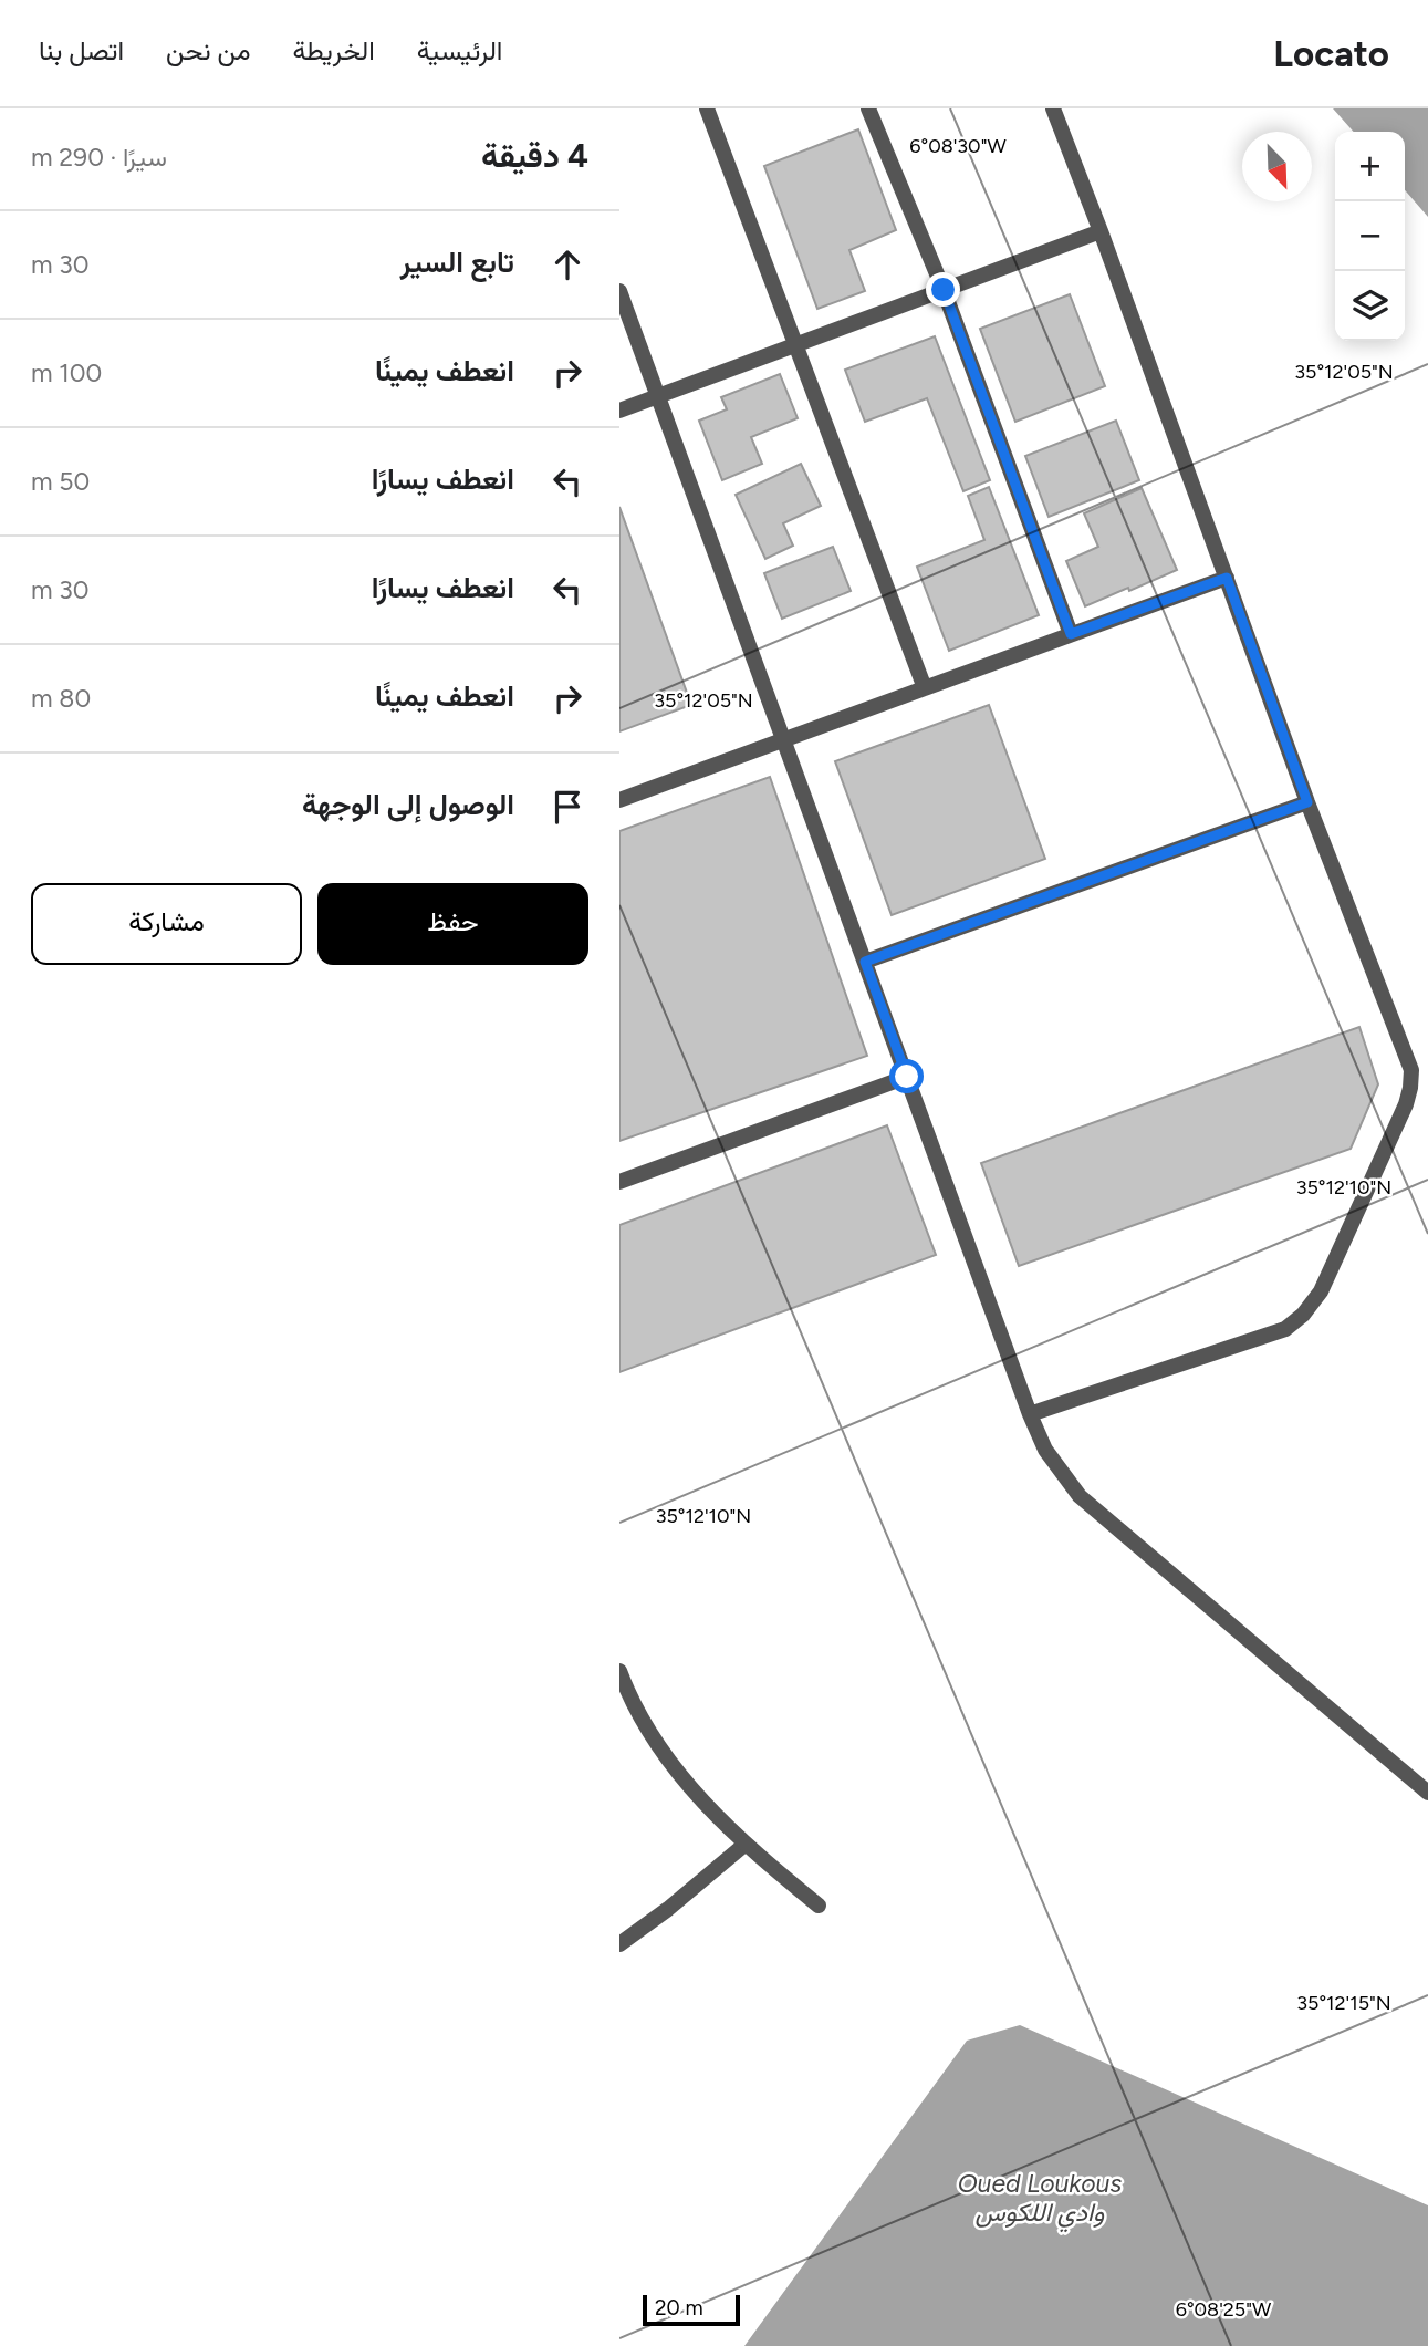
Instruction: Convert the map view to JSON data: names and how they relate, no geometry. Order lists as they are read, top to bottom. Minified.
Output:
{"water":["Oued Loukous وادي اللكوس"],"scale_bar":"20 m","north":"bottom right","page":{"header":"Locato","nav":["الرئيسية","الخريطة","من نحن","اتصل بنا"],"heading":["4 دقيقة","سيرًا · 290 m"],"map_buttons":["+","−"],"list":[["تابع السير","30 m"],["انعطف يمينًا","100 m"],["انعطف يسارًا","50 m"],["انعطف يسارًا","30 m"],["انعطف يمينًا","80 m"],"الوصول إلى الوجهة"],"buttons":["حفظ","مشاركة"],"scale":"20 m"},"coordinates":["6°08'30\"W","35°12'05\"N","35°12'10\"N","35°12'15\"N","6°08'25\"W"]}
